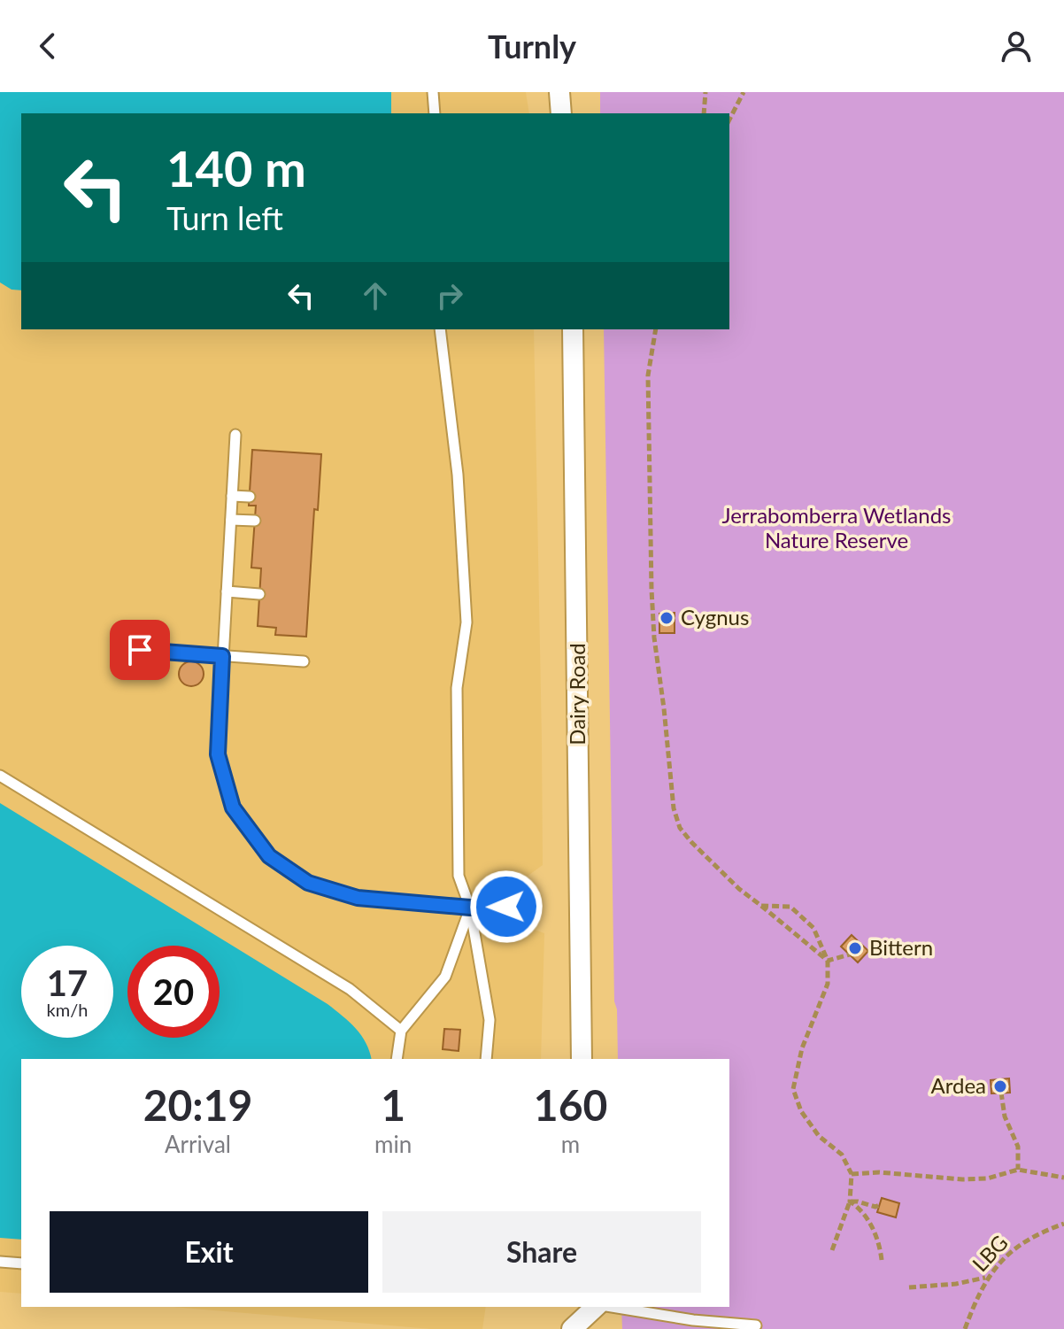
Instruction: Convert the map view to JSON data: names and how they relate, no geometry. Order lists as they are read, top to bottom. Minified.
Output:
{"streets":{"street":["Dairy Road"],"path":["LBG"]},"parks":["Jerrabomberra Wetlands Nature Reserve"],"places":["Cygnus","Bittern","Ardea"],"page":{"header":"Turnly","turn":["140 m","Turn left"],"speed":"17 km/h","limit":"20","eta":["20:19","Arrival","1","min","160","m"],"buttons":["Exit","Share"]}}
